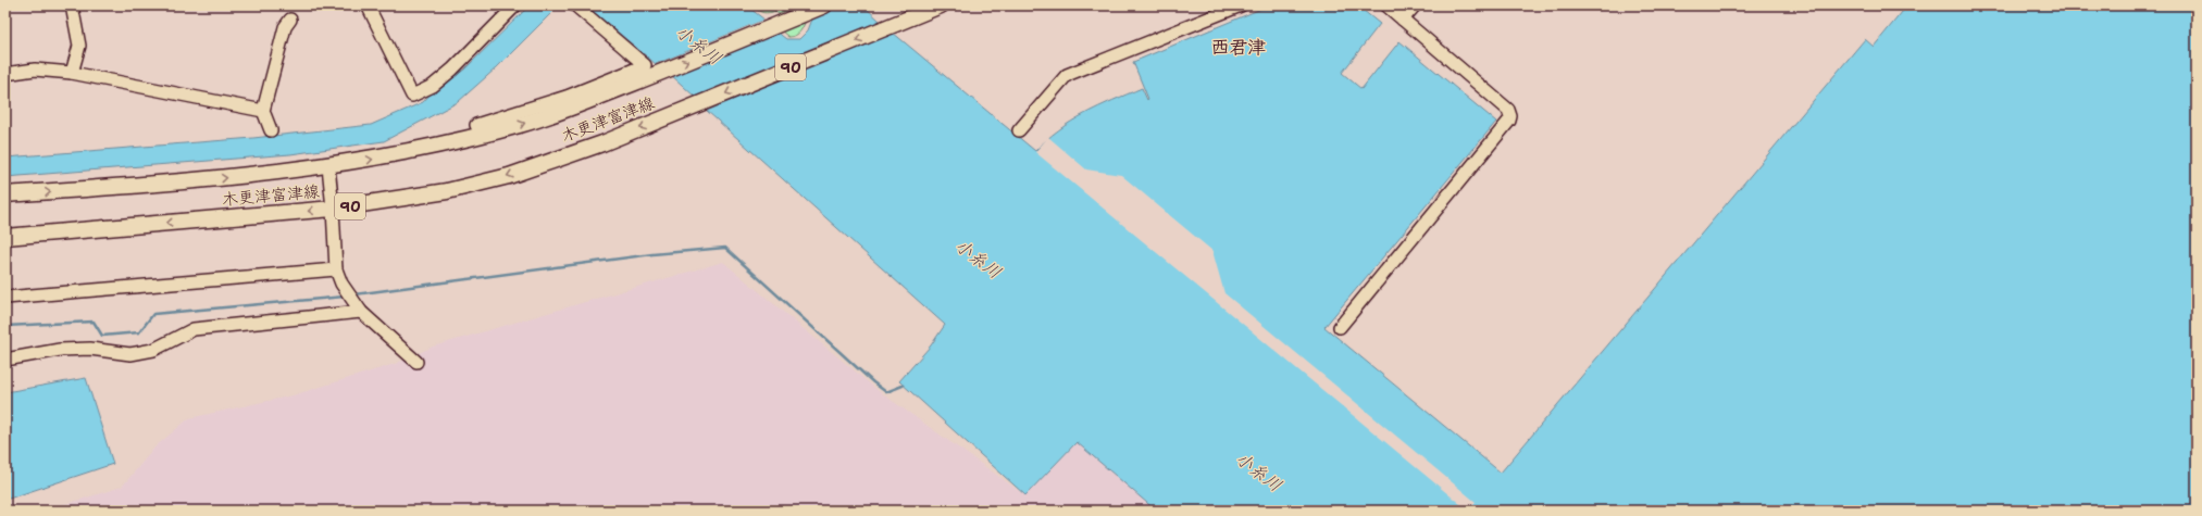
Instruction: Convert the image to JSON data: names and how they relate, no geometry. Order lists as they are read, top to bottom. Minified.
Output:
{"streets":{"main road":["90","木更津富津線"]},"districts":["西君津"],"water":["小糸川"]}
